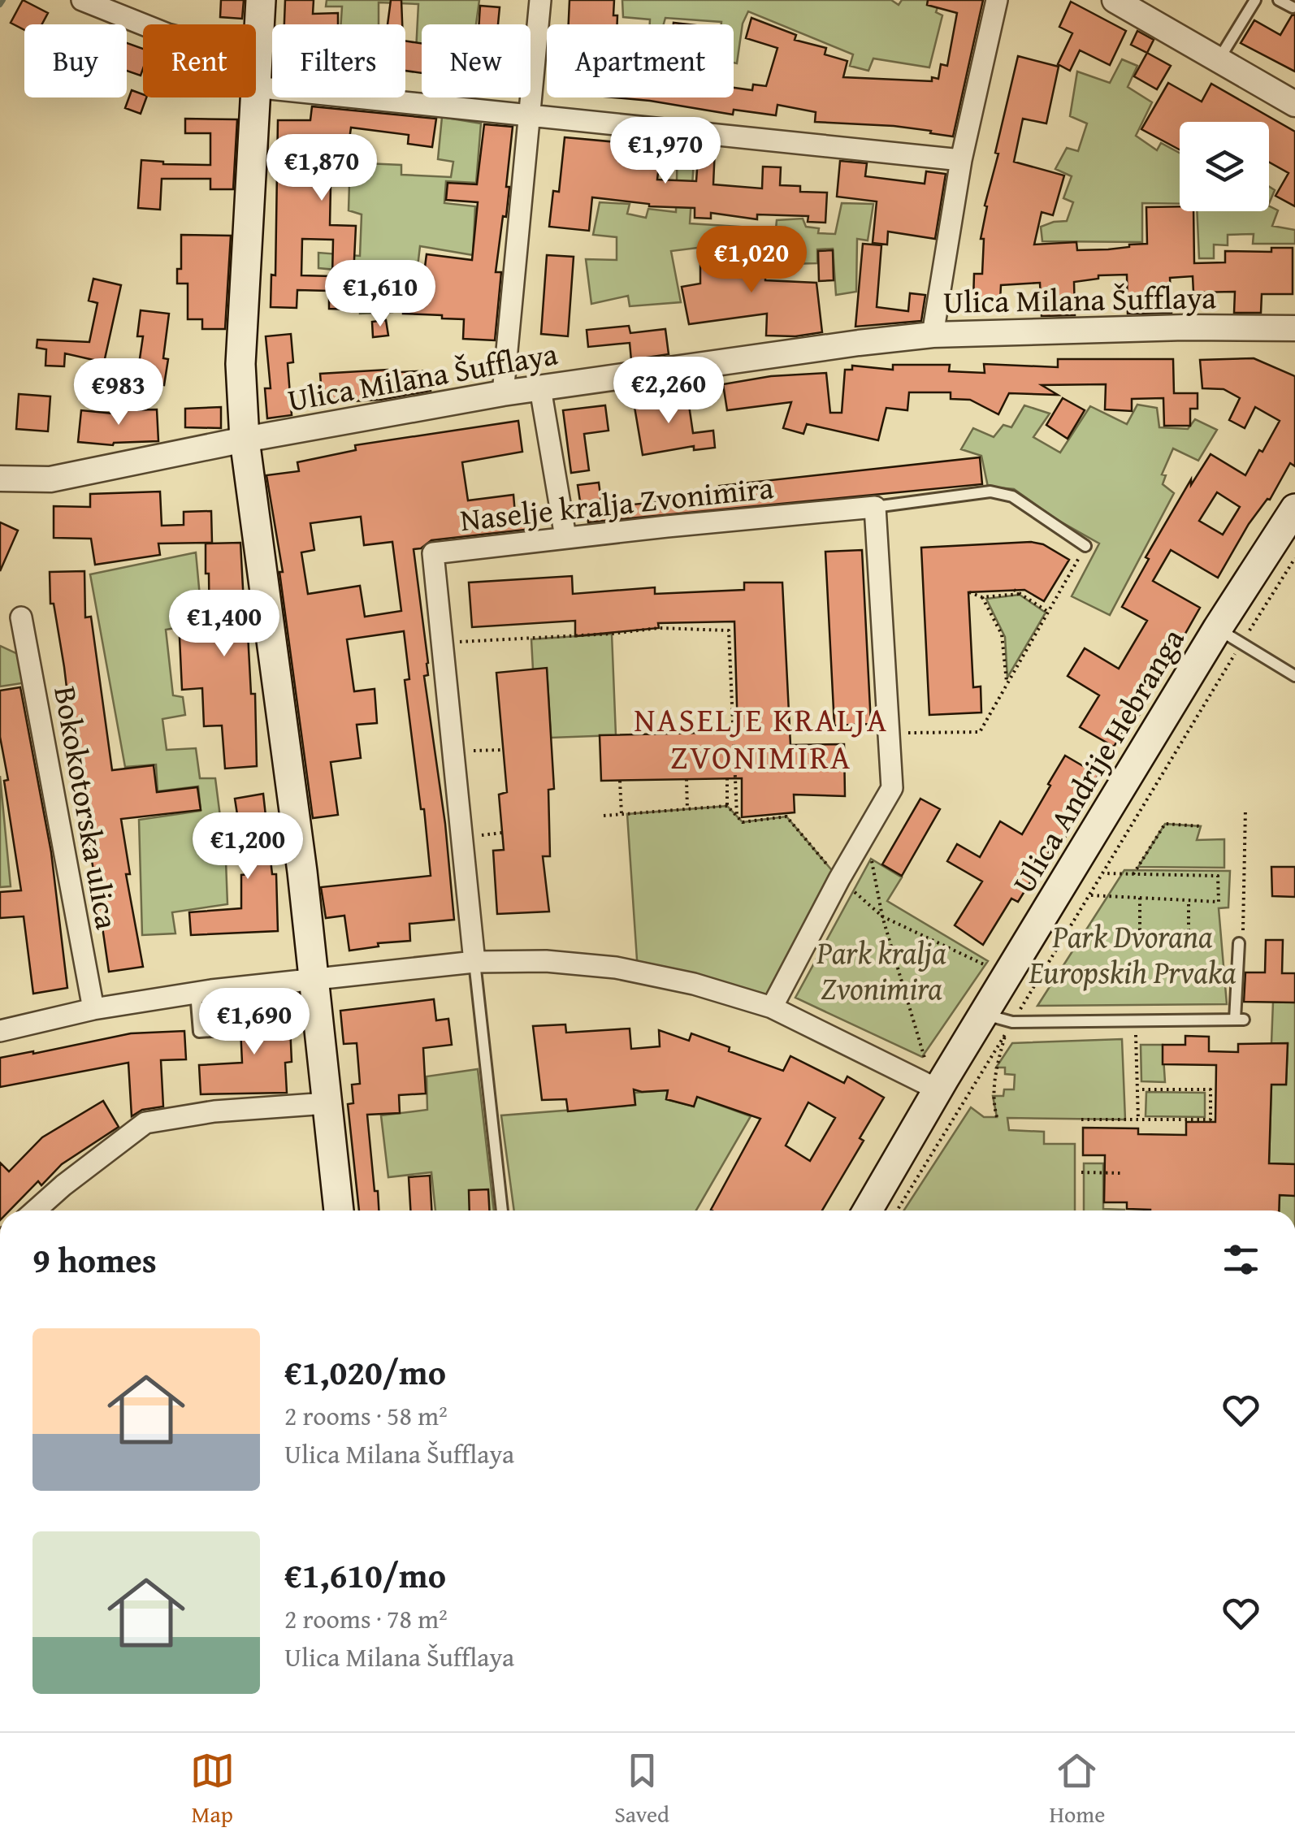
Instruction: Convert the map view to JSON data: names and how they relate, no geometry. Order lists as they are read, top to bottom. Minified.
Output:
{"streets":{"main road":["Ulica Andrije Hebranga"],"street":["Ulica Milana Šufflaya","Naselje kralja Zvonimira","Bokokotorska ulica"]},"districts":["NASELJE KRALJA ZVONIMIRA"],"parks":["Park Dvorana Europskih Prvaka","Park kralja Zvonimira"],"page":{"chip":["Buy","Rent","Filters","New","Apartment"],"price":["€1,970","€1,870","€1,020","€1,610","€2,260","€983","€1,400","€1,200","€1,690"],"heading":"9 homes","list":[{"name":"€1,020/mo","note":"2 rooms · 58 m² · Ulica Milana Šufflaya"},{"name":"€1,610/mo","note":"2 rooms · 78 m² · Ulica Milana Šufflaya"}],"tabs":["Map","Saved","Home"]}}
